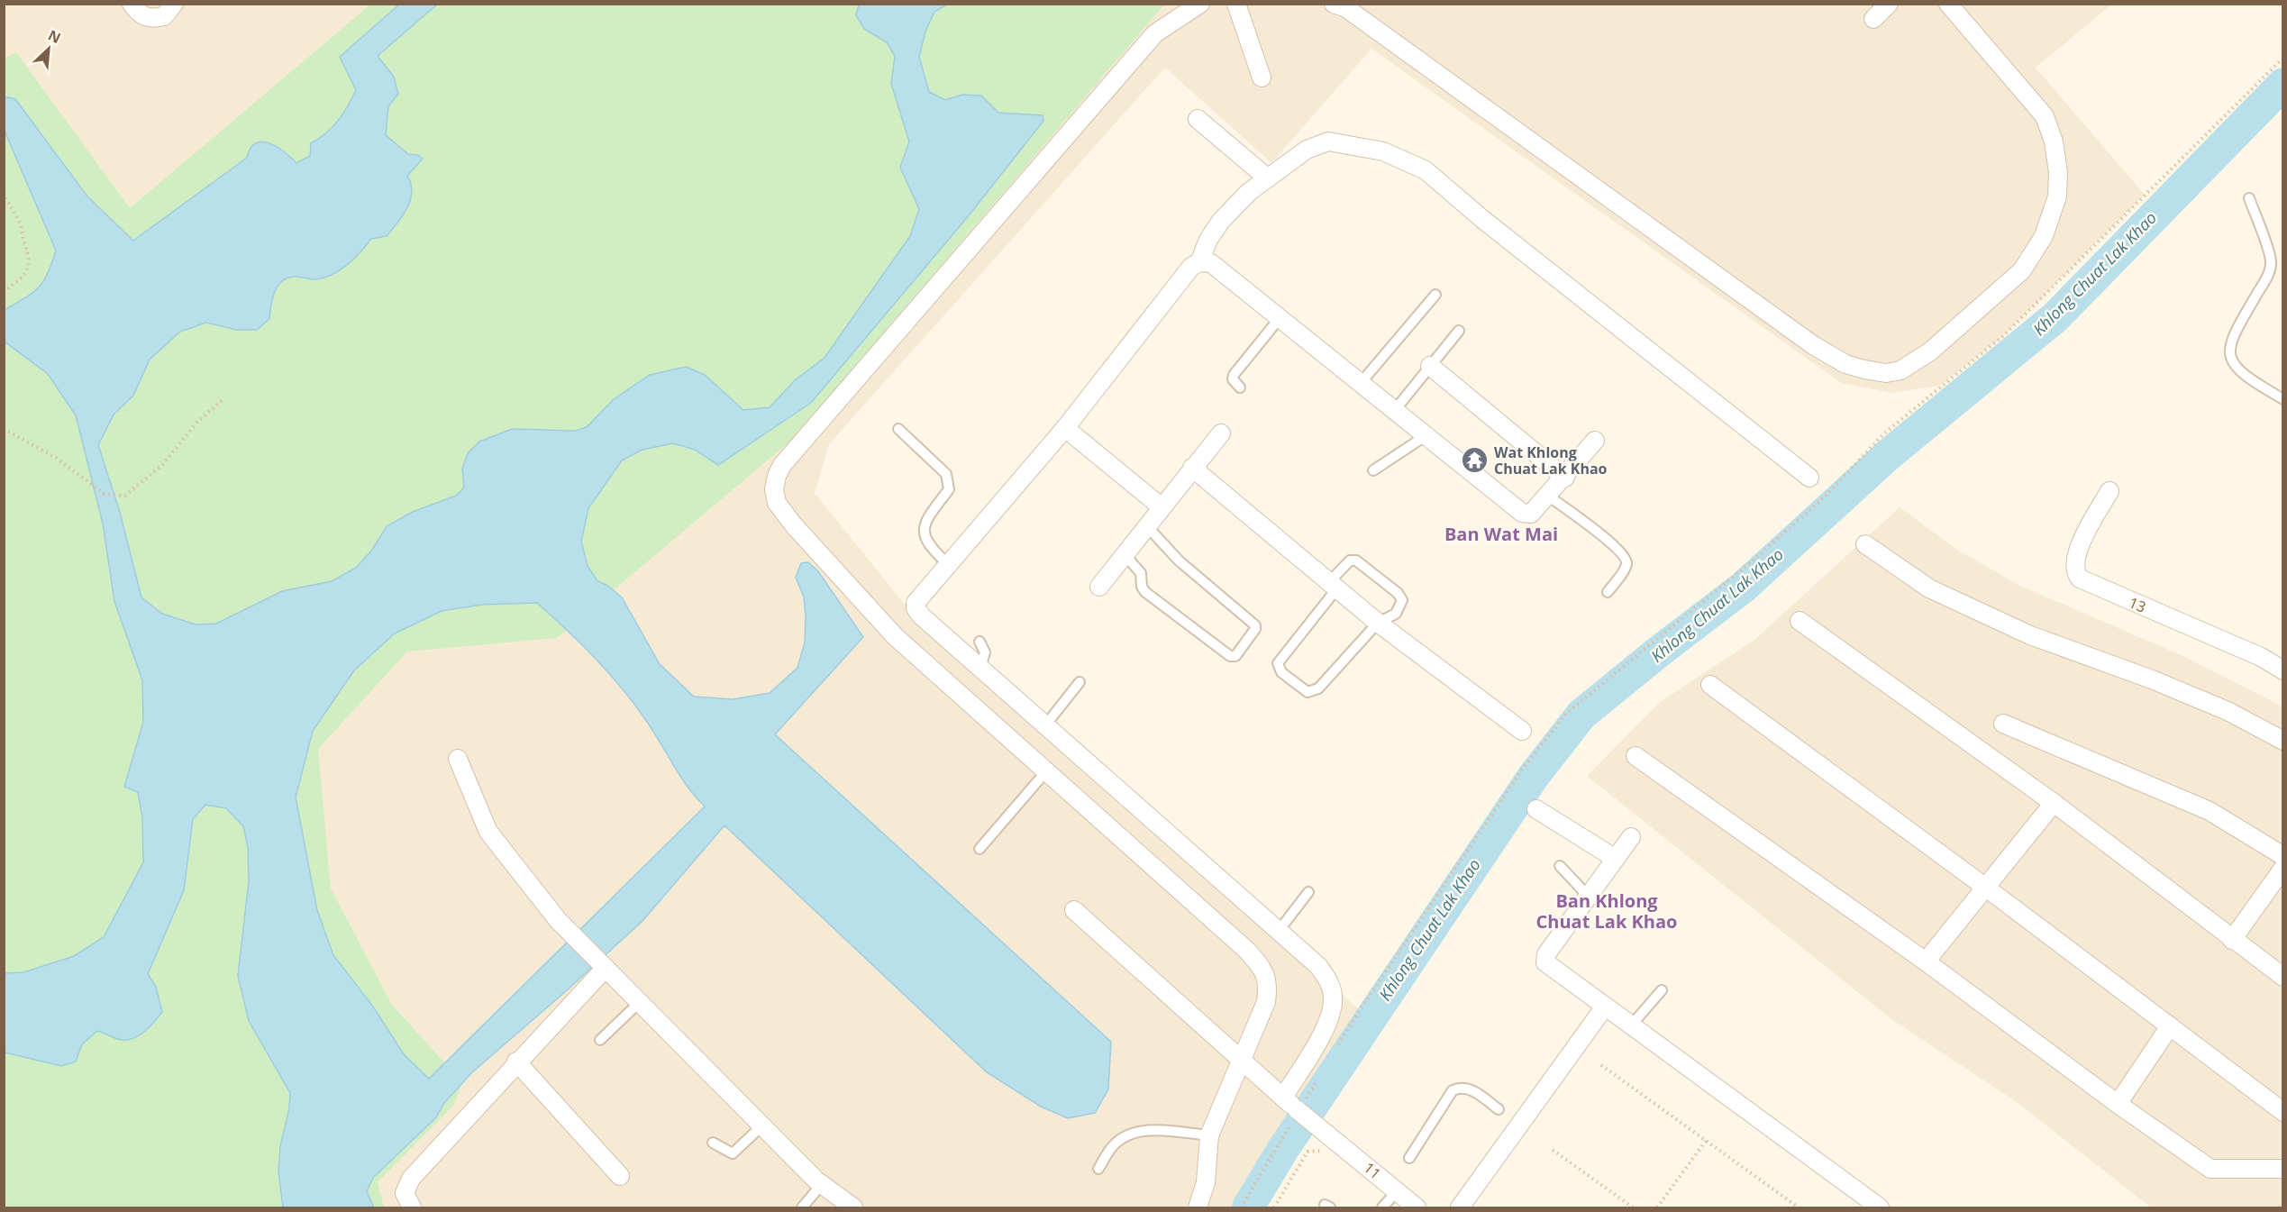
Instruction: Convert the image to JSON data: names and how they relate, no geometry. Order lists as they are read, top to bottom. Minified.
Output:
{"streets":{"street":["13","11"]},"districts":["Ban Wat Mai","Ban Khlong Chuat Lak Khao"],"water":["Khlong Chuat Lak Khao"],"places":{"temple":["Wat Khlong Chuat Lak Khao"]},"north":"top right"}
